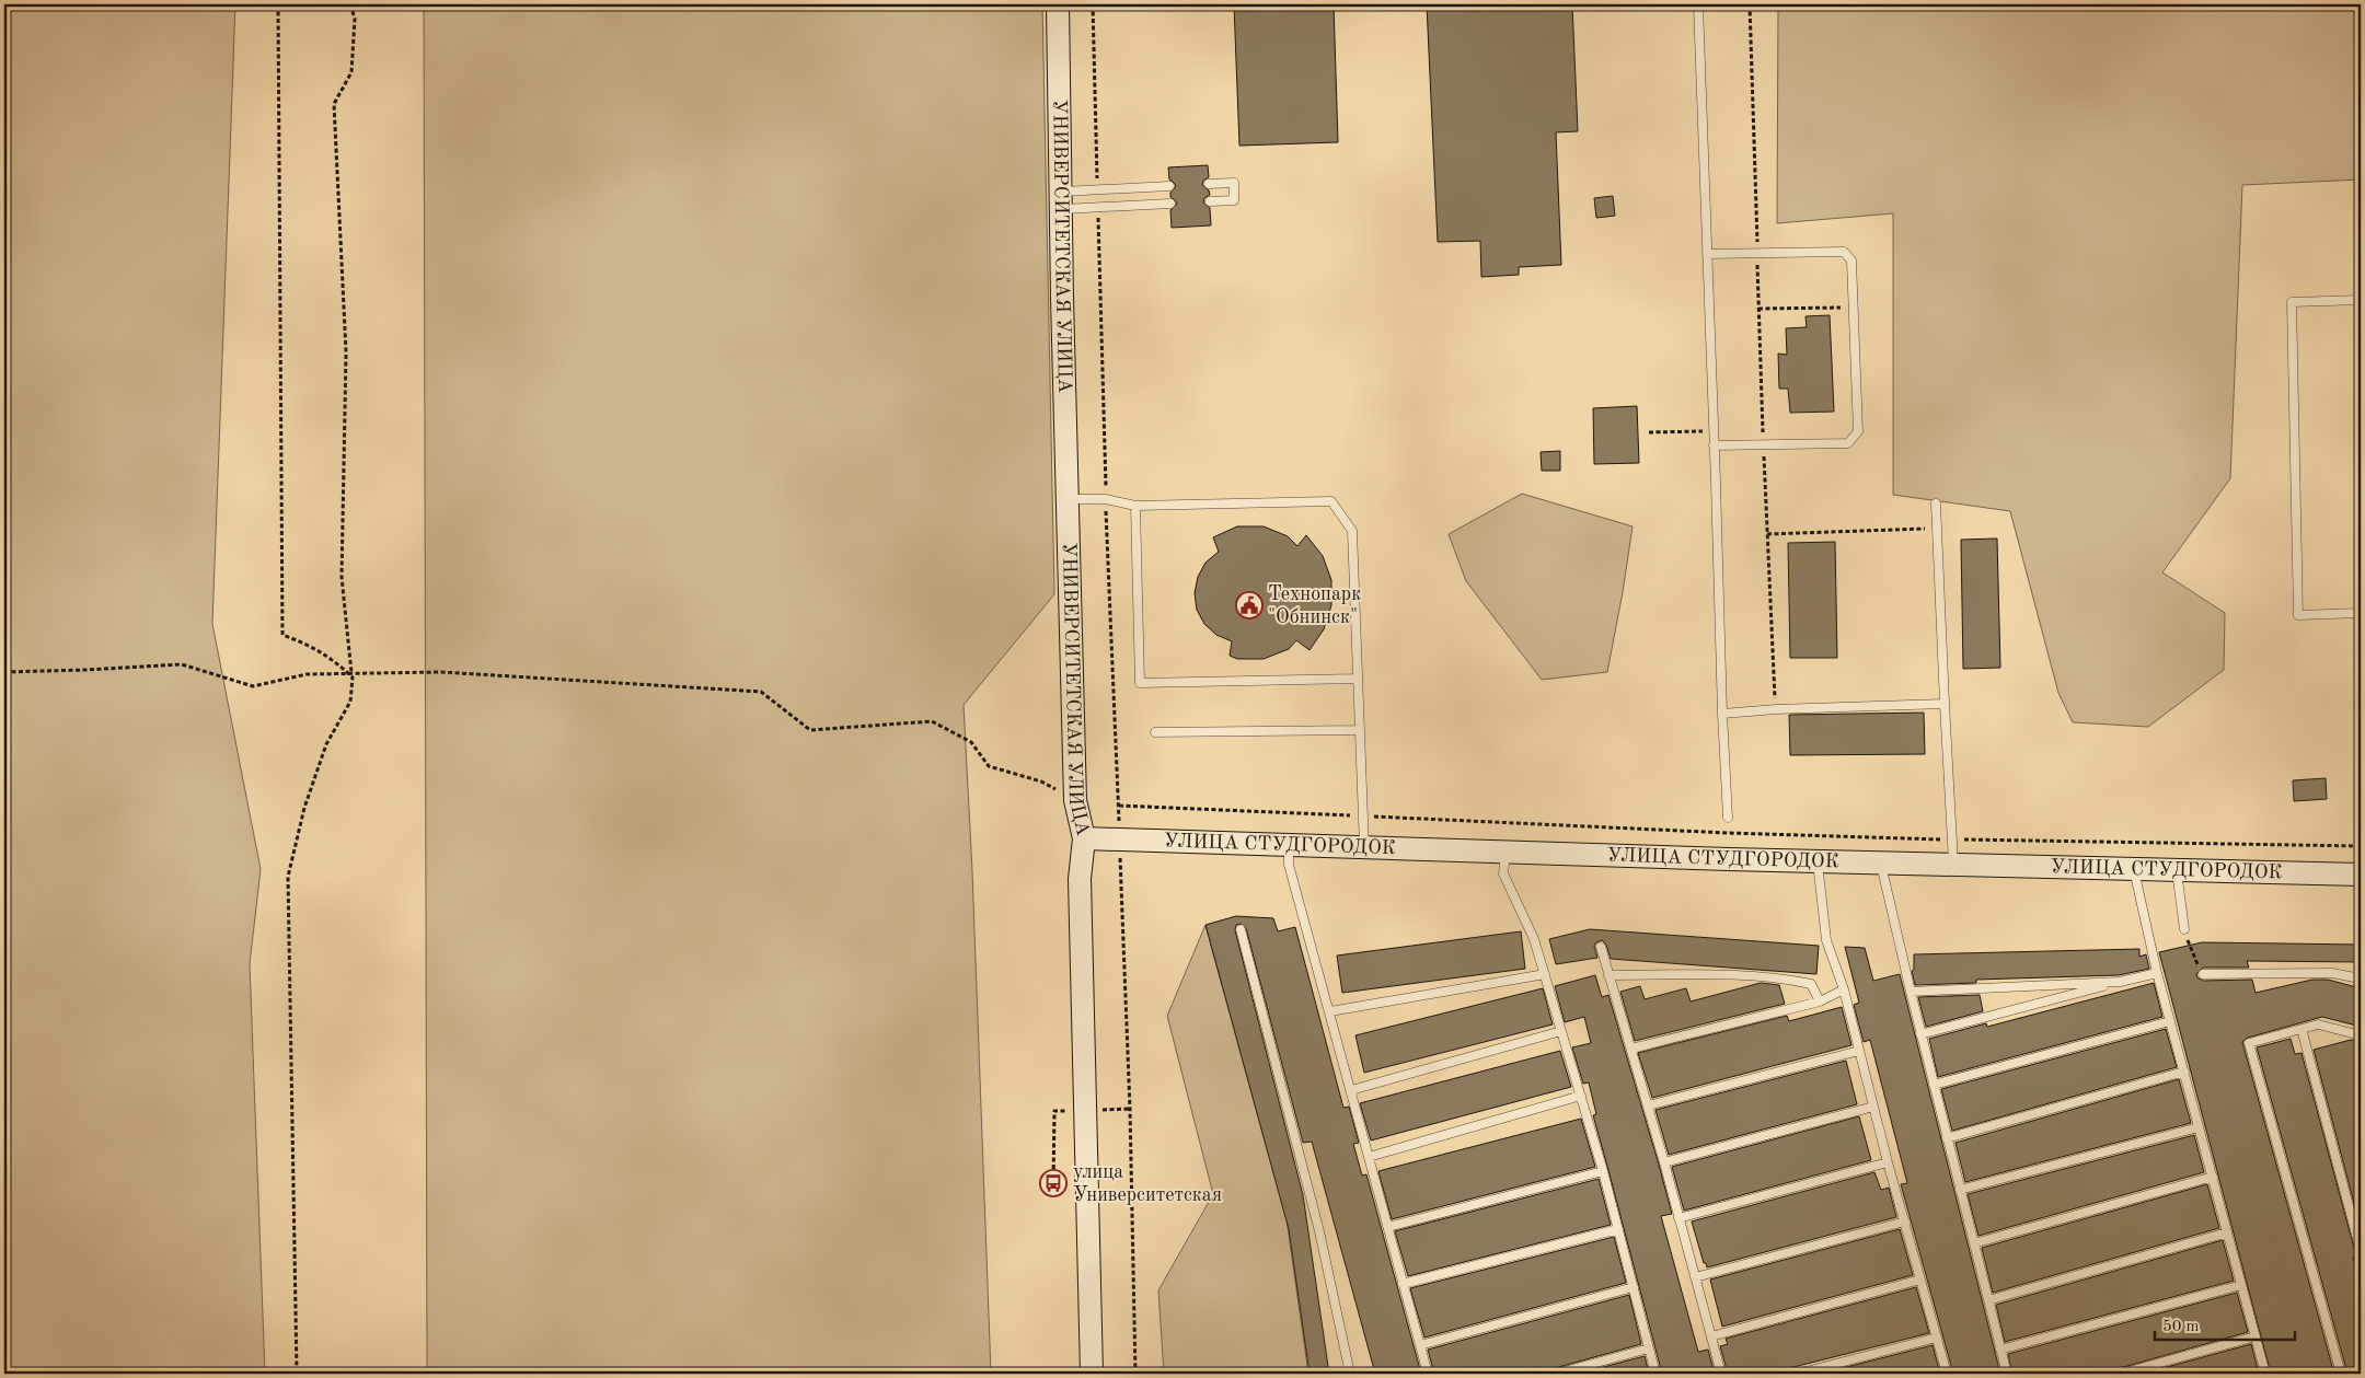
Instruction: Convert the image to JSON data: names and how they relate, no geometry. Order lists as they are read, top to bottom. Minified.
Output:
{"streets":{"street":["УНИВЕРСИТЕТСКАЯ УЛИЦА","УЛИЦА СТУДГОРОДОК"]},"crossings":[["УНИВЕРСИТЕТСКАЯ УЛИЦА","УЛИЦА СТУДГОРОДОК"]],"places":{"public building":["Технопарк \"Обнинск\""],"bus stop":["улица Университетская"]},"scale_bar":"50 m"}
